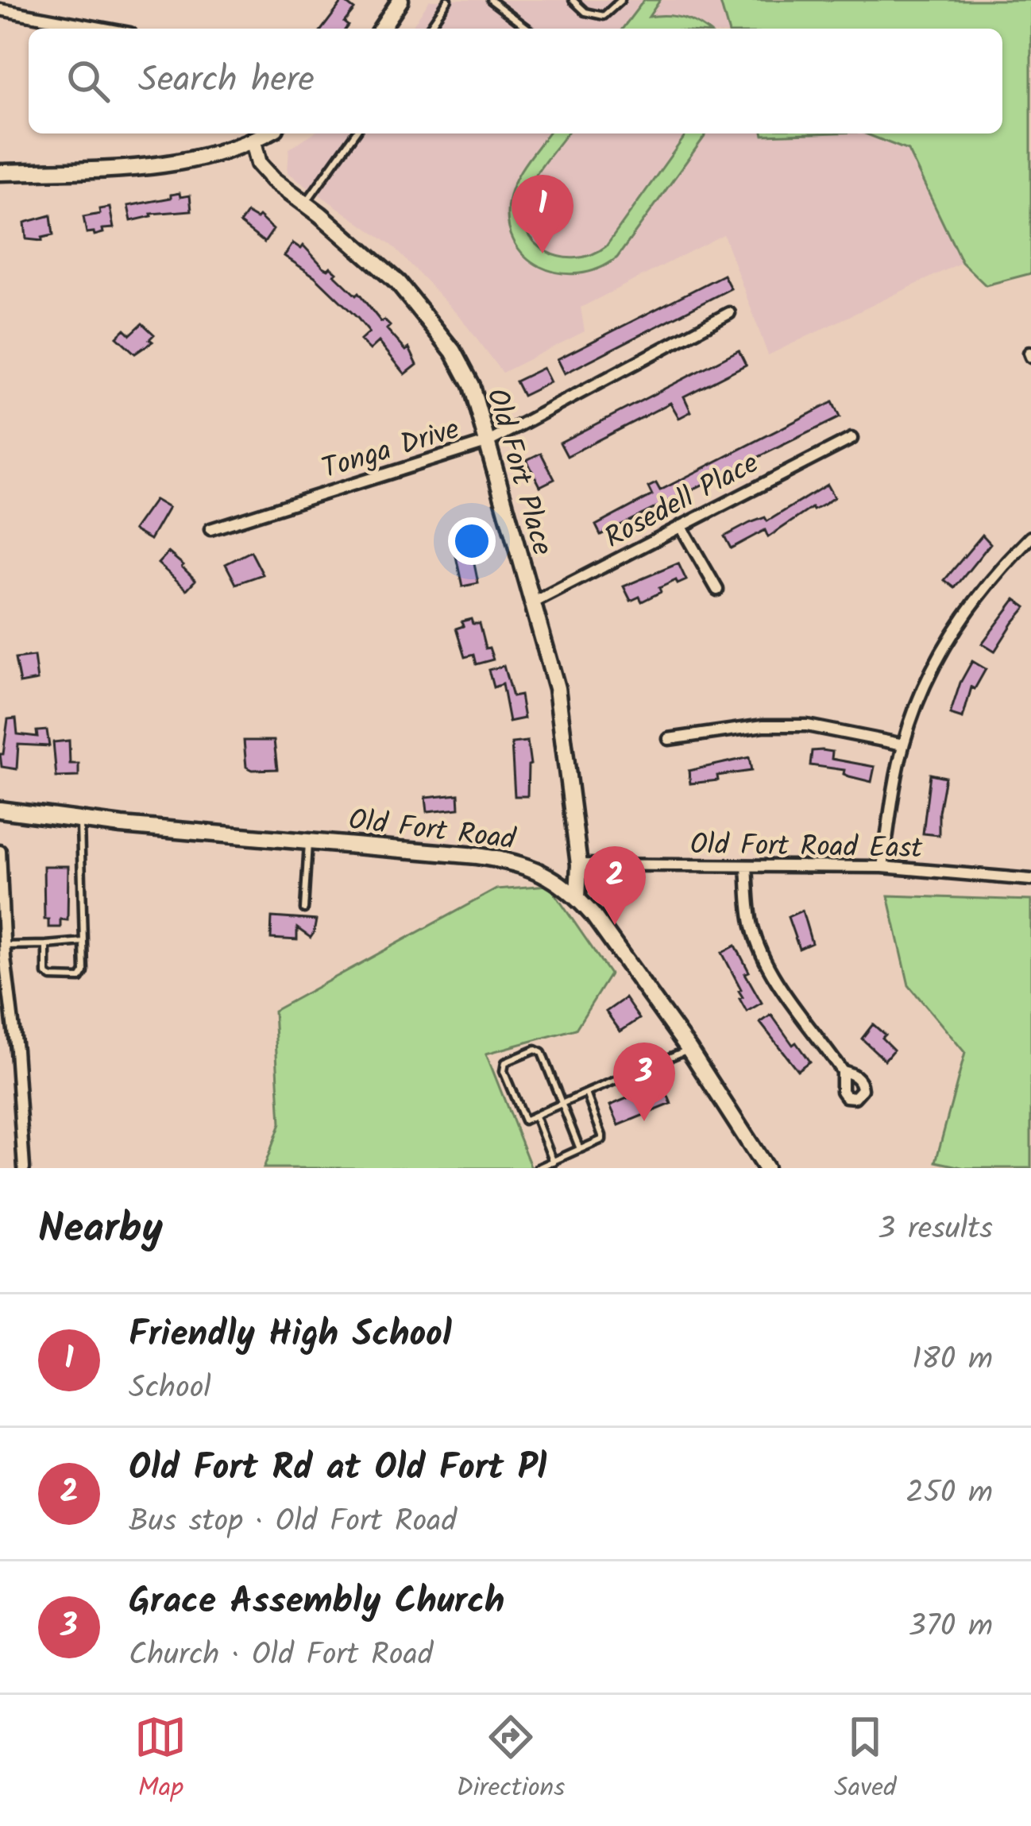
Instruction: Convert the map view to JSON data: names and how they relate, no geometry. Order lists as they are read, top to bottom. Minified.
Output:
{"streets":{"main road":["Old Fort Place","Old Fort Road"],"street":["Tonga Drive","Rosedell Place","Old Fort Road East"]},"crossings":[["Tonga Drive","Old Fort Place"],["Old Fort Place","Rosedell Place"],["Old Fort Place","Old Fort Road"],["Old Fort Place","Old Fort Road East"]],"page":{"search":"Search here","pins":["1","2","3"],"heading":["Nearby","3 results"],"list":[{"mark":"1","name":"Friendly High School","note":"School","value":"180 m"},{"mark":"2","name":"Old Fort Rd at Old Fort Pl","note":"Bus stop · Old Fort Road","value":"250 m"},{"mark":"3","name":"Grace Assembly Church","note":"Church · Old Fort Road","value":"370 m"}],"nav":["Map","Directions","Saved"]}}
